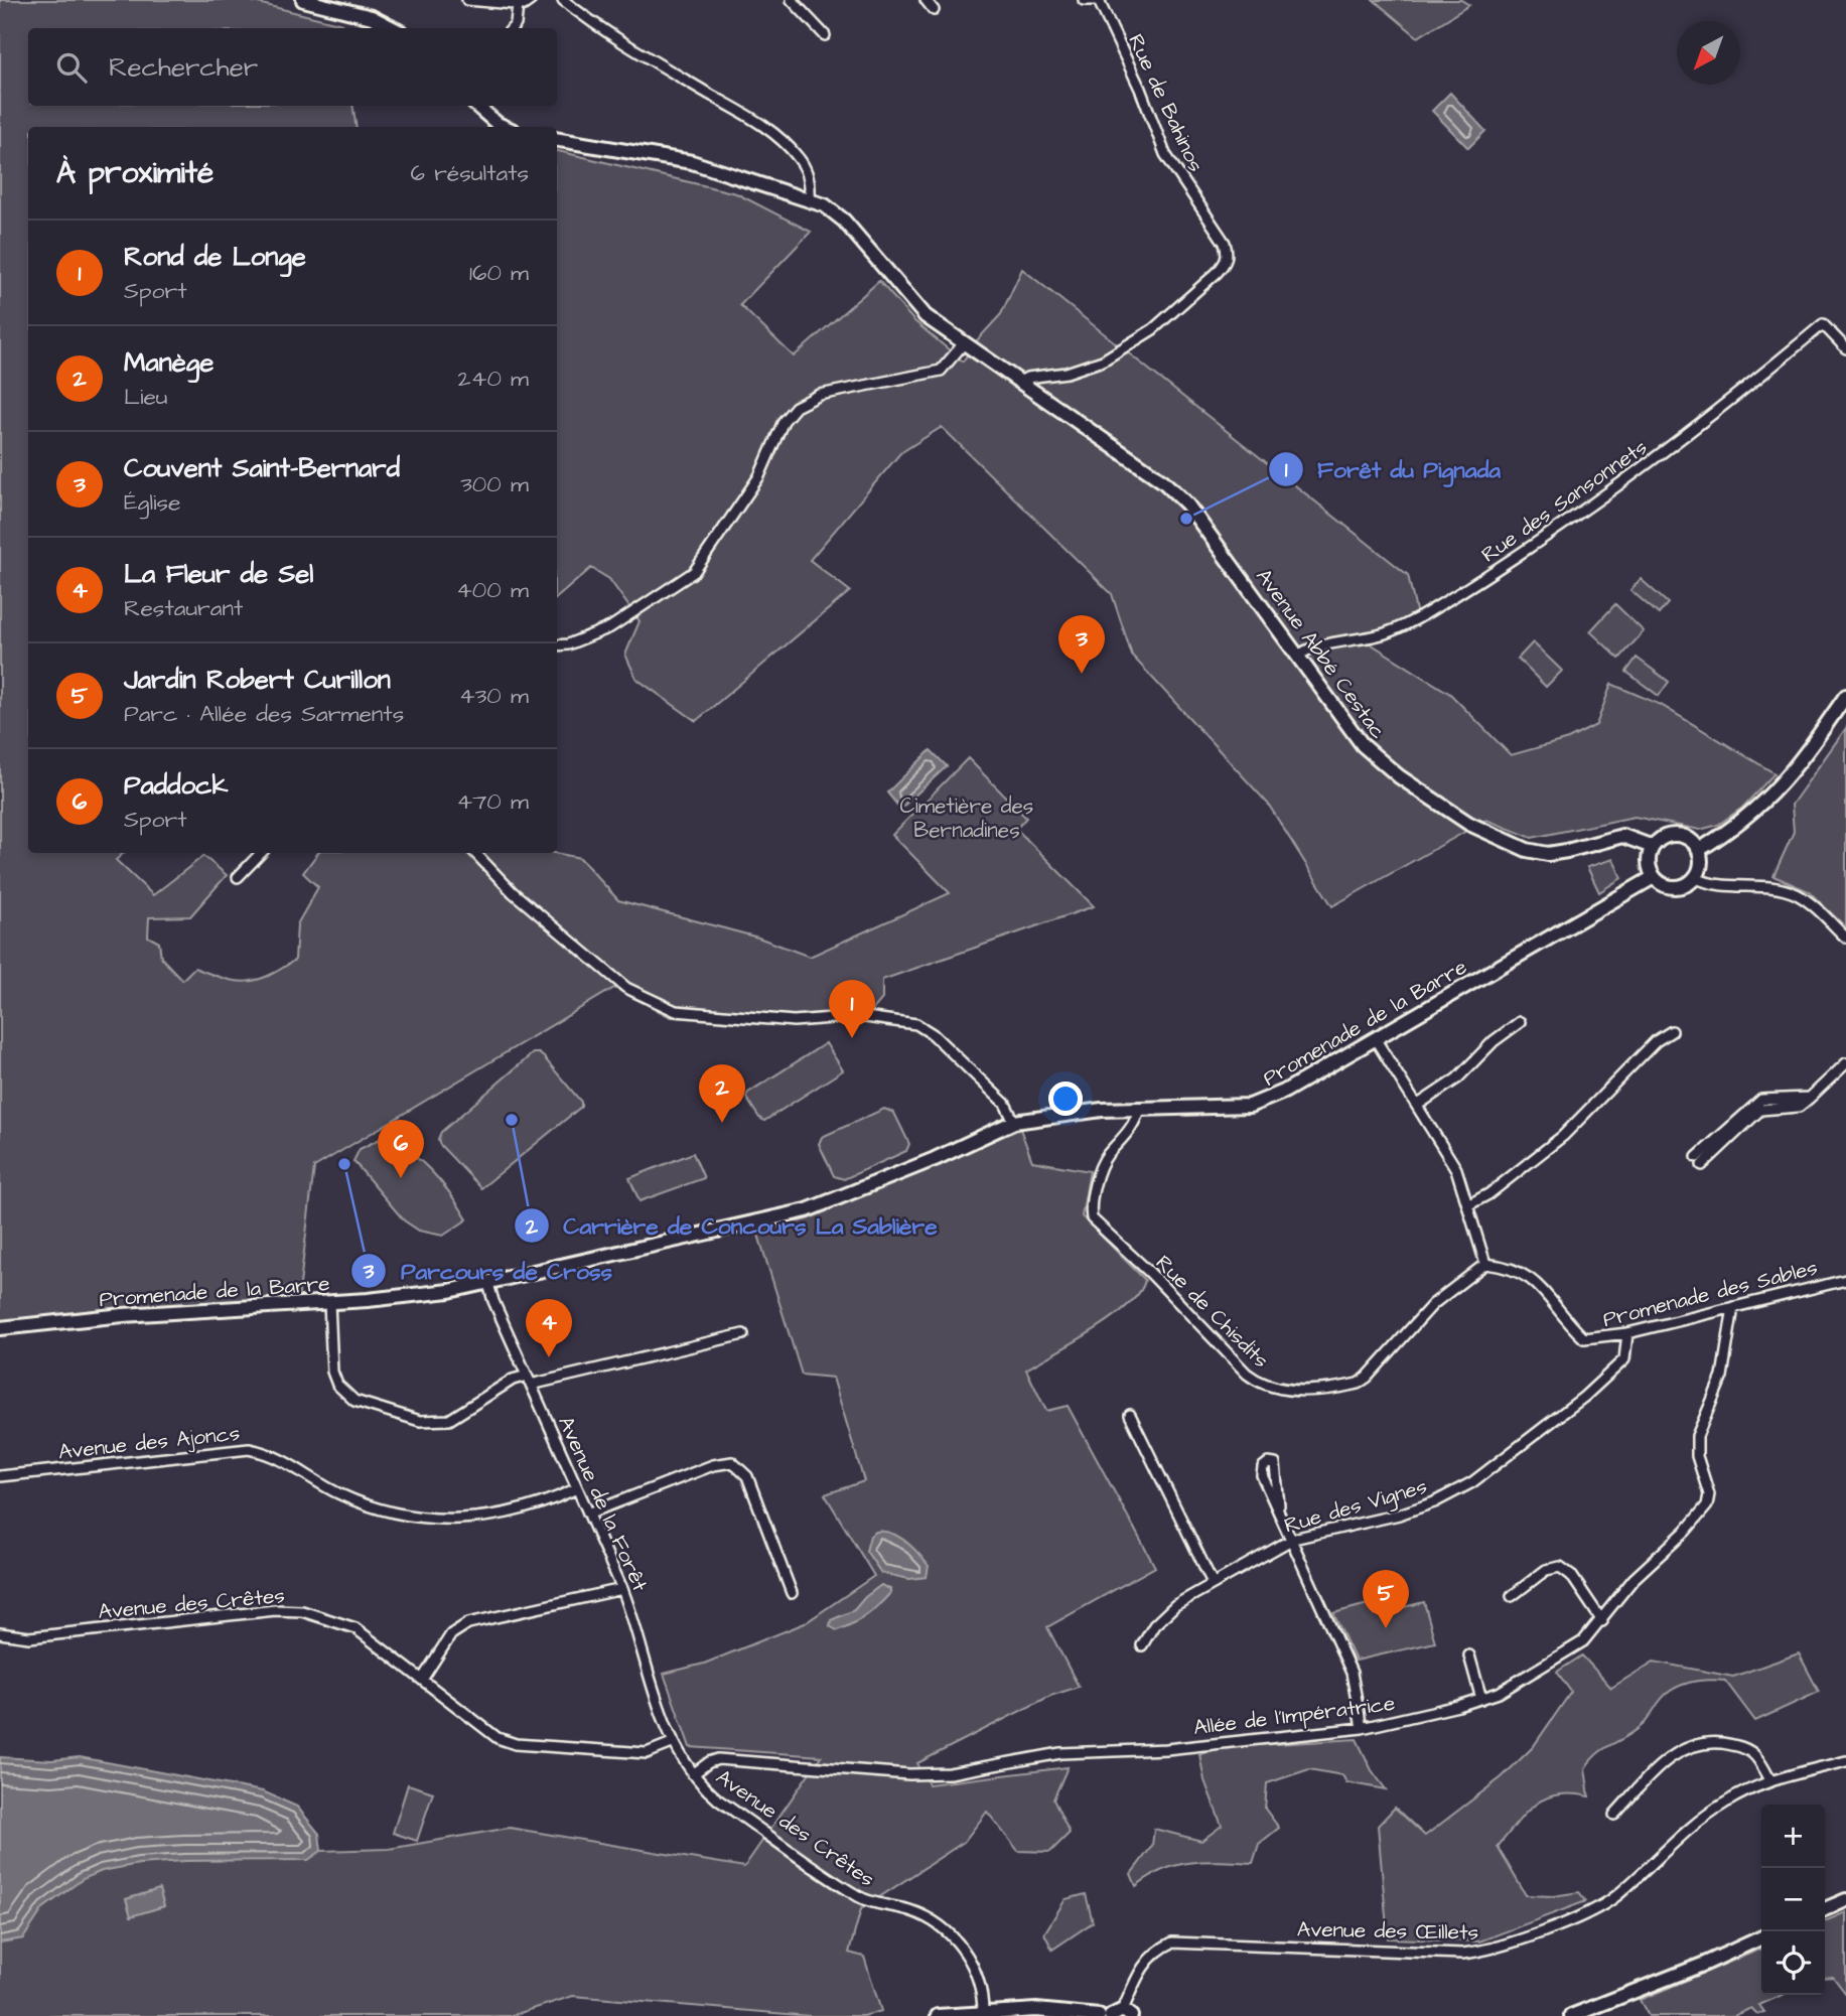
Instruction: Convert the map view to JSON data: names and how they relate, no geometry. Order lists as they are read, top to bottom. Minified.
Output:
{"streets":{"main road":["Avenue Abbé Cestac","Promenade de la Barre"],"street":["Rue de Bahinos","Rue des Sansonnets","Promenade des Sables","Rue de Chisdits","Avenue des Ajoncs","Avenue de la Forêt","Rue des Vignes","Avenue des Crêtes","Allée de l'Impératrice","Avenue des Œillets"]},"crossings":[["Rue de Bahinos","Avenue Abbé Cestac"],["Rue des Sansonnets","Avenue Abbé Cestac"],["Avenue Abbé Cestac","Promenade de la Barre"],["Promenade de la Barre","Rue de Chisdits"],["Promenade de la Barre","Avenue de la Forêt"],["Promenade des Sables","Rue de Chisdits"],["Promenade des Sables","Rue des Vignes"],["Promenade des Sables","Allée de l'Impératrice"],["Avenue des Ajoncs","Avenue de la Forêt"],["Avenue de la Forêt","Avenue des Crêtes"],["Avenue des Crêtes","Allée de l'Impératrice"]],"parks":["Cimetière des Bernadines"],"places":["Forêt du Pignada","Carrière de Concours La Sablière","Parcours de Cross"],"north":"bottom left","page":{"search":"Rechercher","heading":["À proximité","6 résultats"],"list":[{"mark":"1","name":"Rond de Longe","note":"Sport","value":"160 m"},{"mark":"2","name":"Manège","note":"Lieu","value":"240 m"},{"mark":"3","name":"Couvent Saint-Bernard","note":"Église","value":"300 m"},{"mark":"4","name":"La Fleur de Sel","note":"Restaurant","value":"400 m"},{"mark":"5","name":"Jardin Robert Curillon","note":"Parc · Allée des Sarments","value":"430 m"},{"mark":"6","name":"Paddock","note":"Sport","value":"470 m"}],"pins":["3","1","2","6","4","5"],"map_buttons":["+","−"]}}
